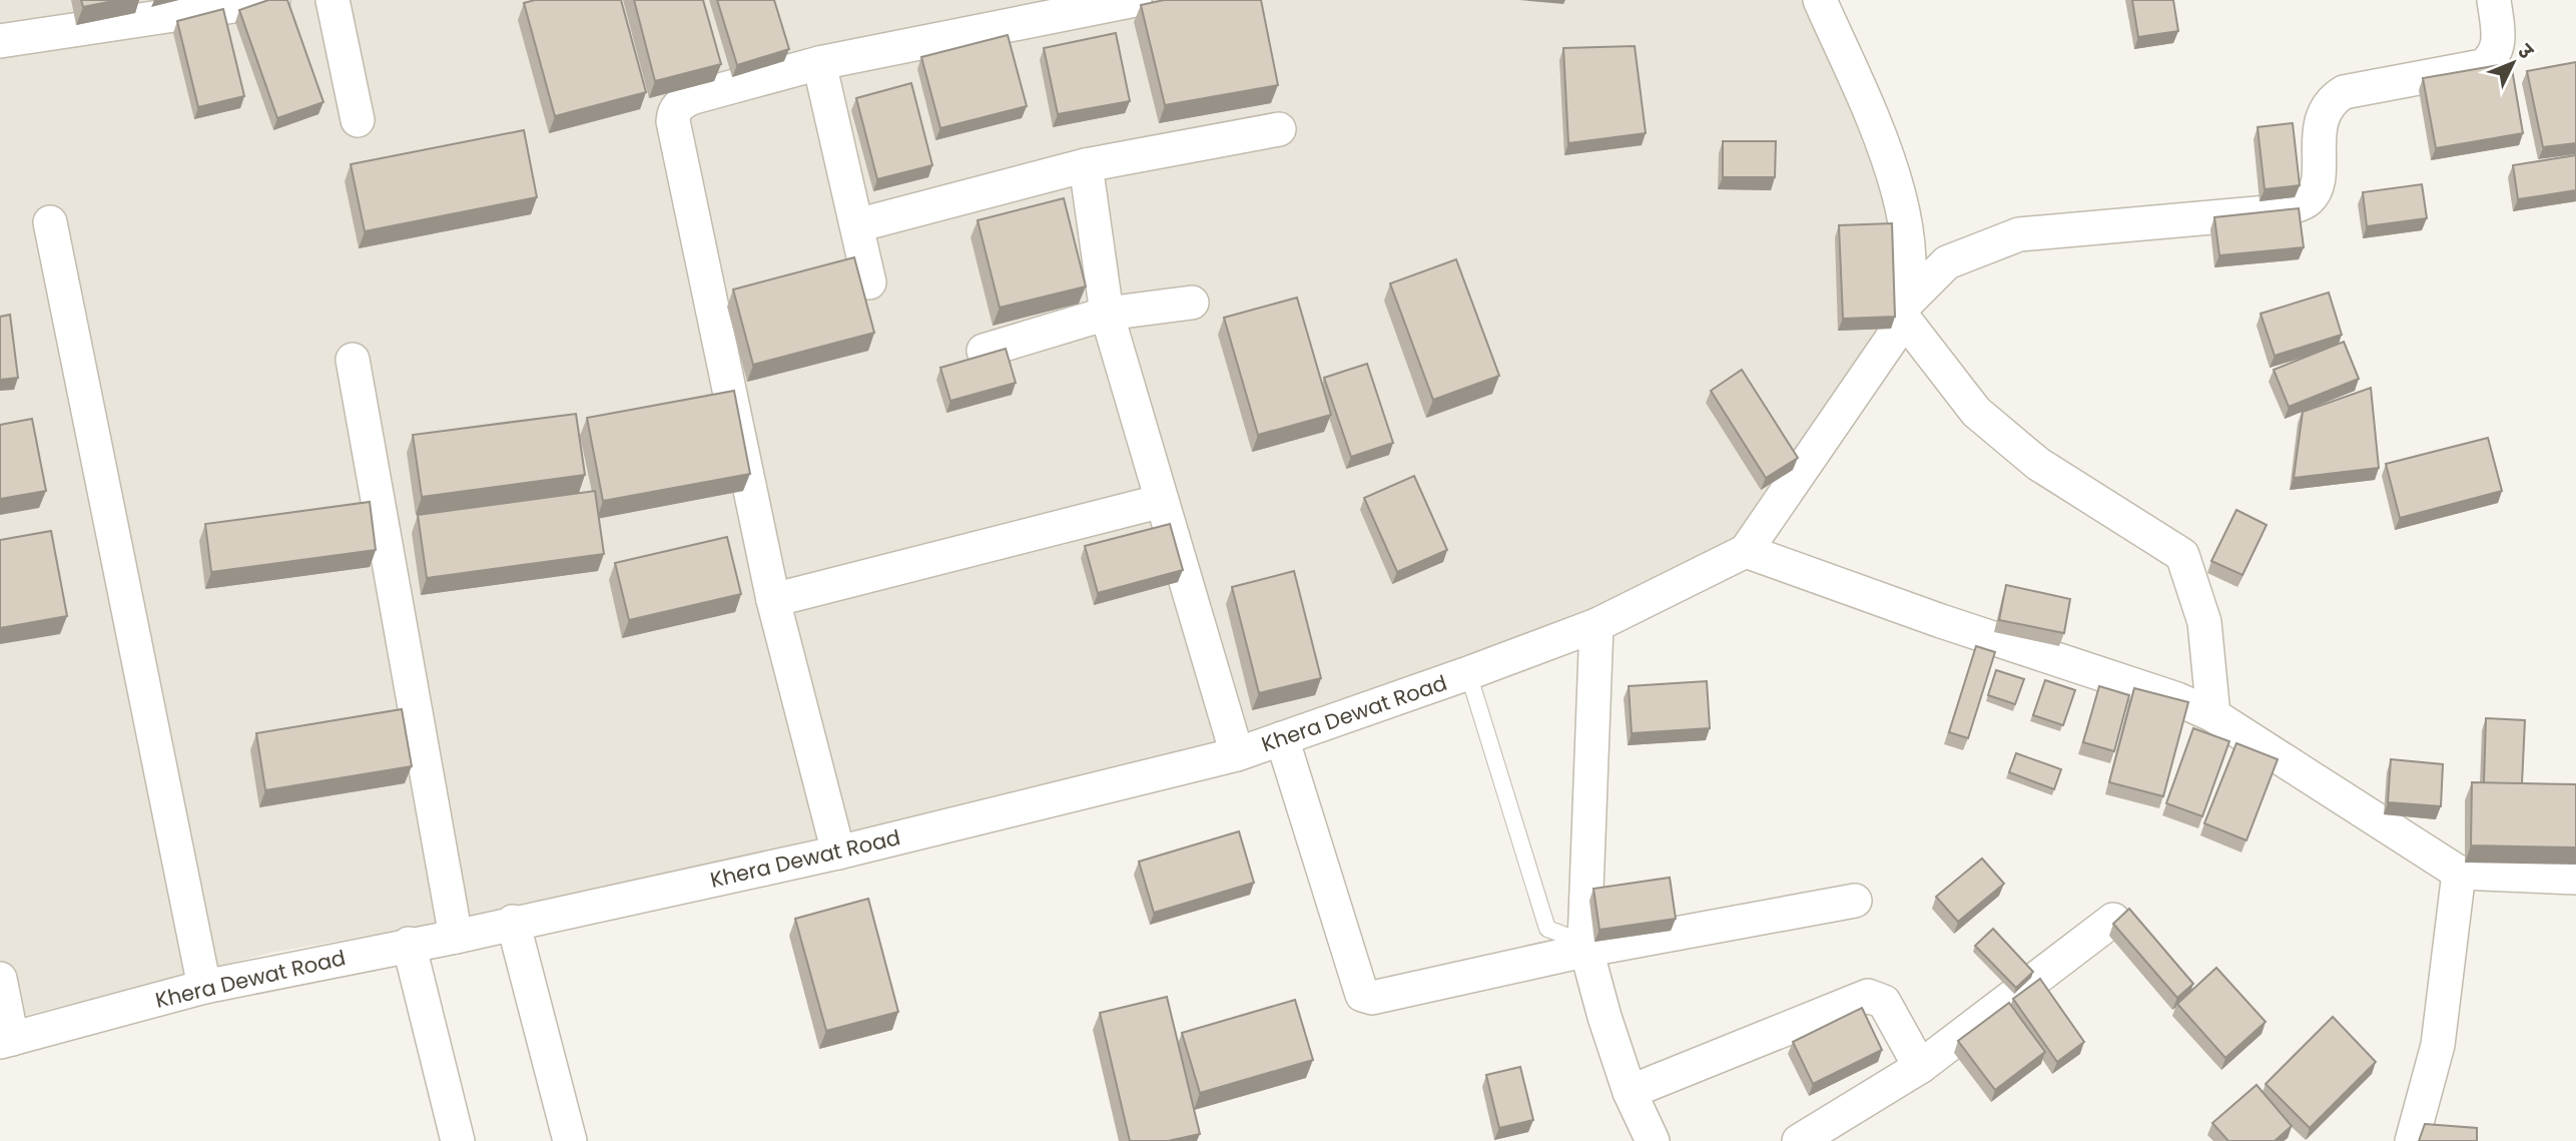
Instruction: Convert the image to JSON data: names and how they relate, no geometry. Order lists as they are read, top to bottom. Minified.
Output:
{"streets":{"street":["Khera Dewat Road"]},"north":"top right"}
